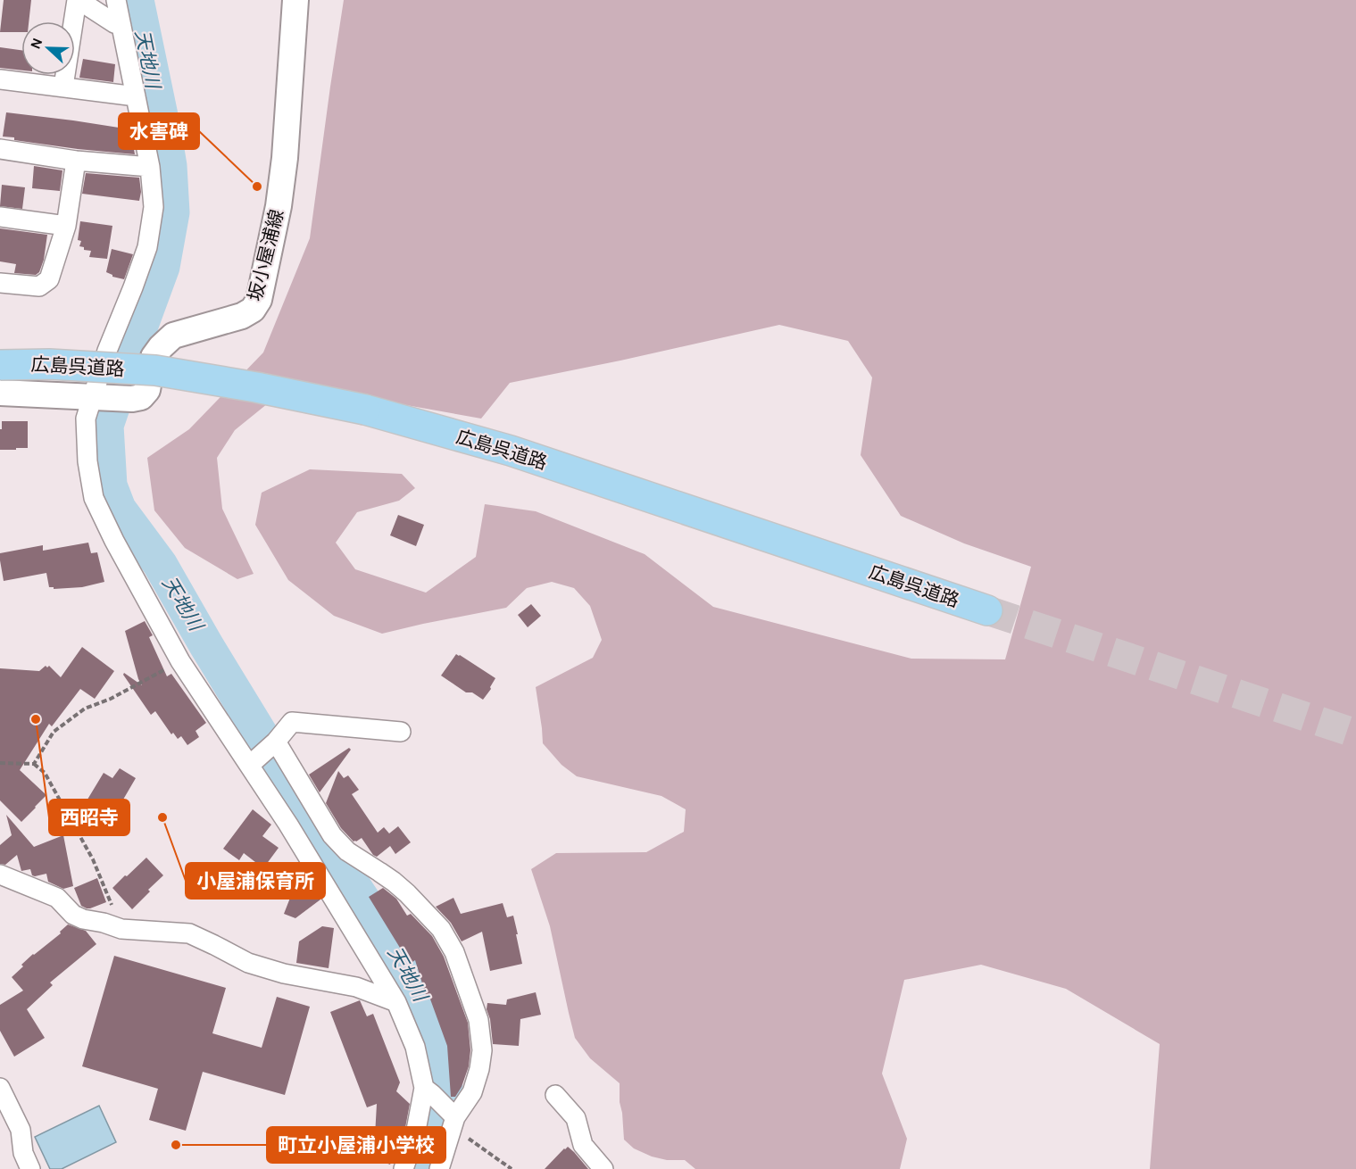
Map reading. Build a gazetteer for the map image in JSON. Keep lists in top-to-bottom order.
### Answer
{
  "streets": {
    "highway": ["広島呉道路"],
    "main road": ["坂小屋浦線"]
  },
  "water": ["天地川"],
  "places": [
    "水害碑",
    "西昭寺",
    "小屋浦保育所",
    "町立小屋浦小学校"
  ],
  "north": "left"
}
